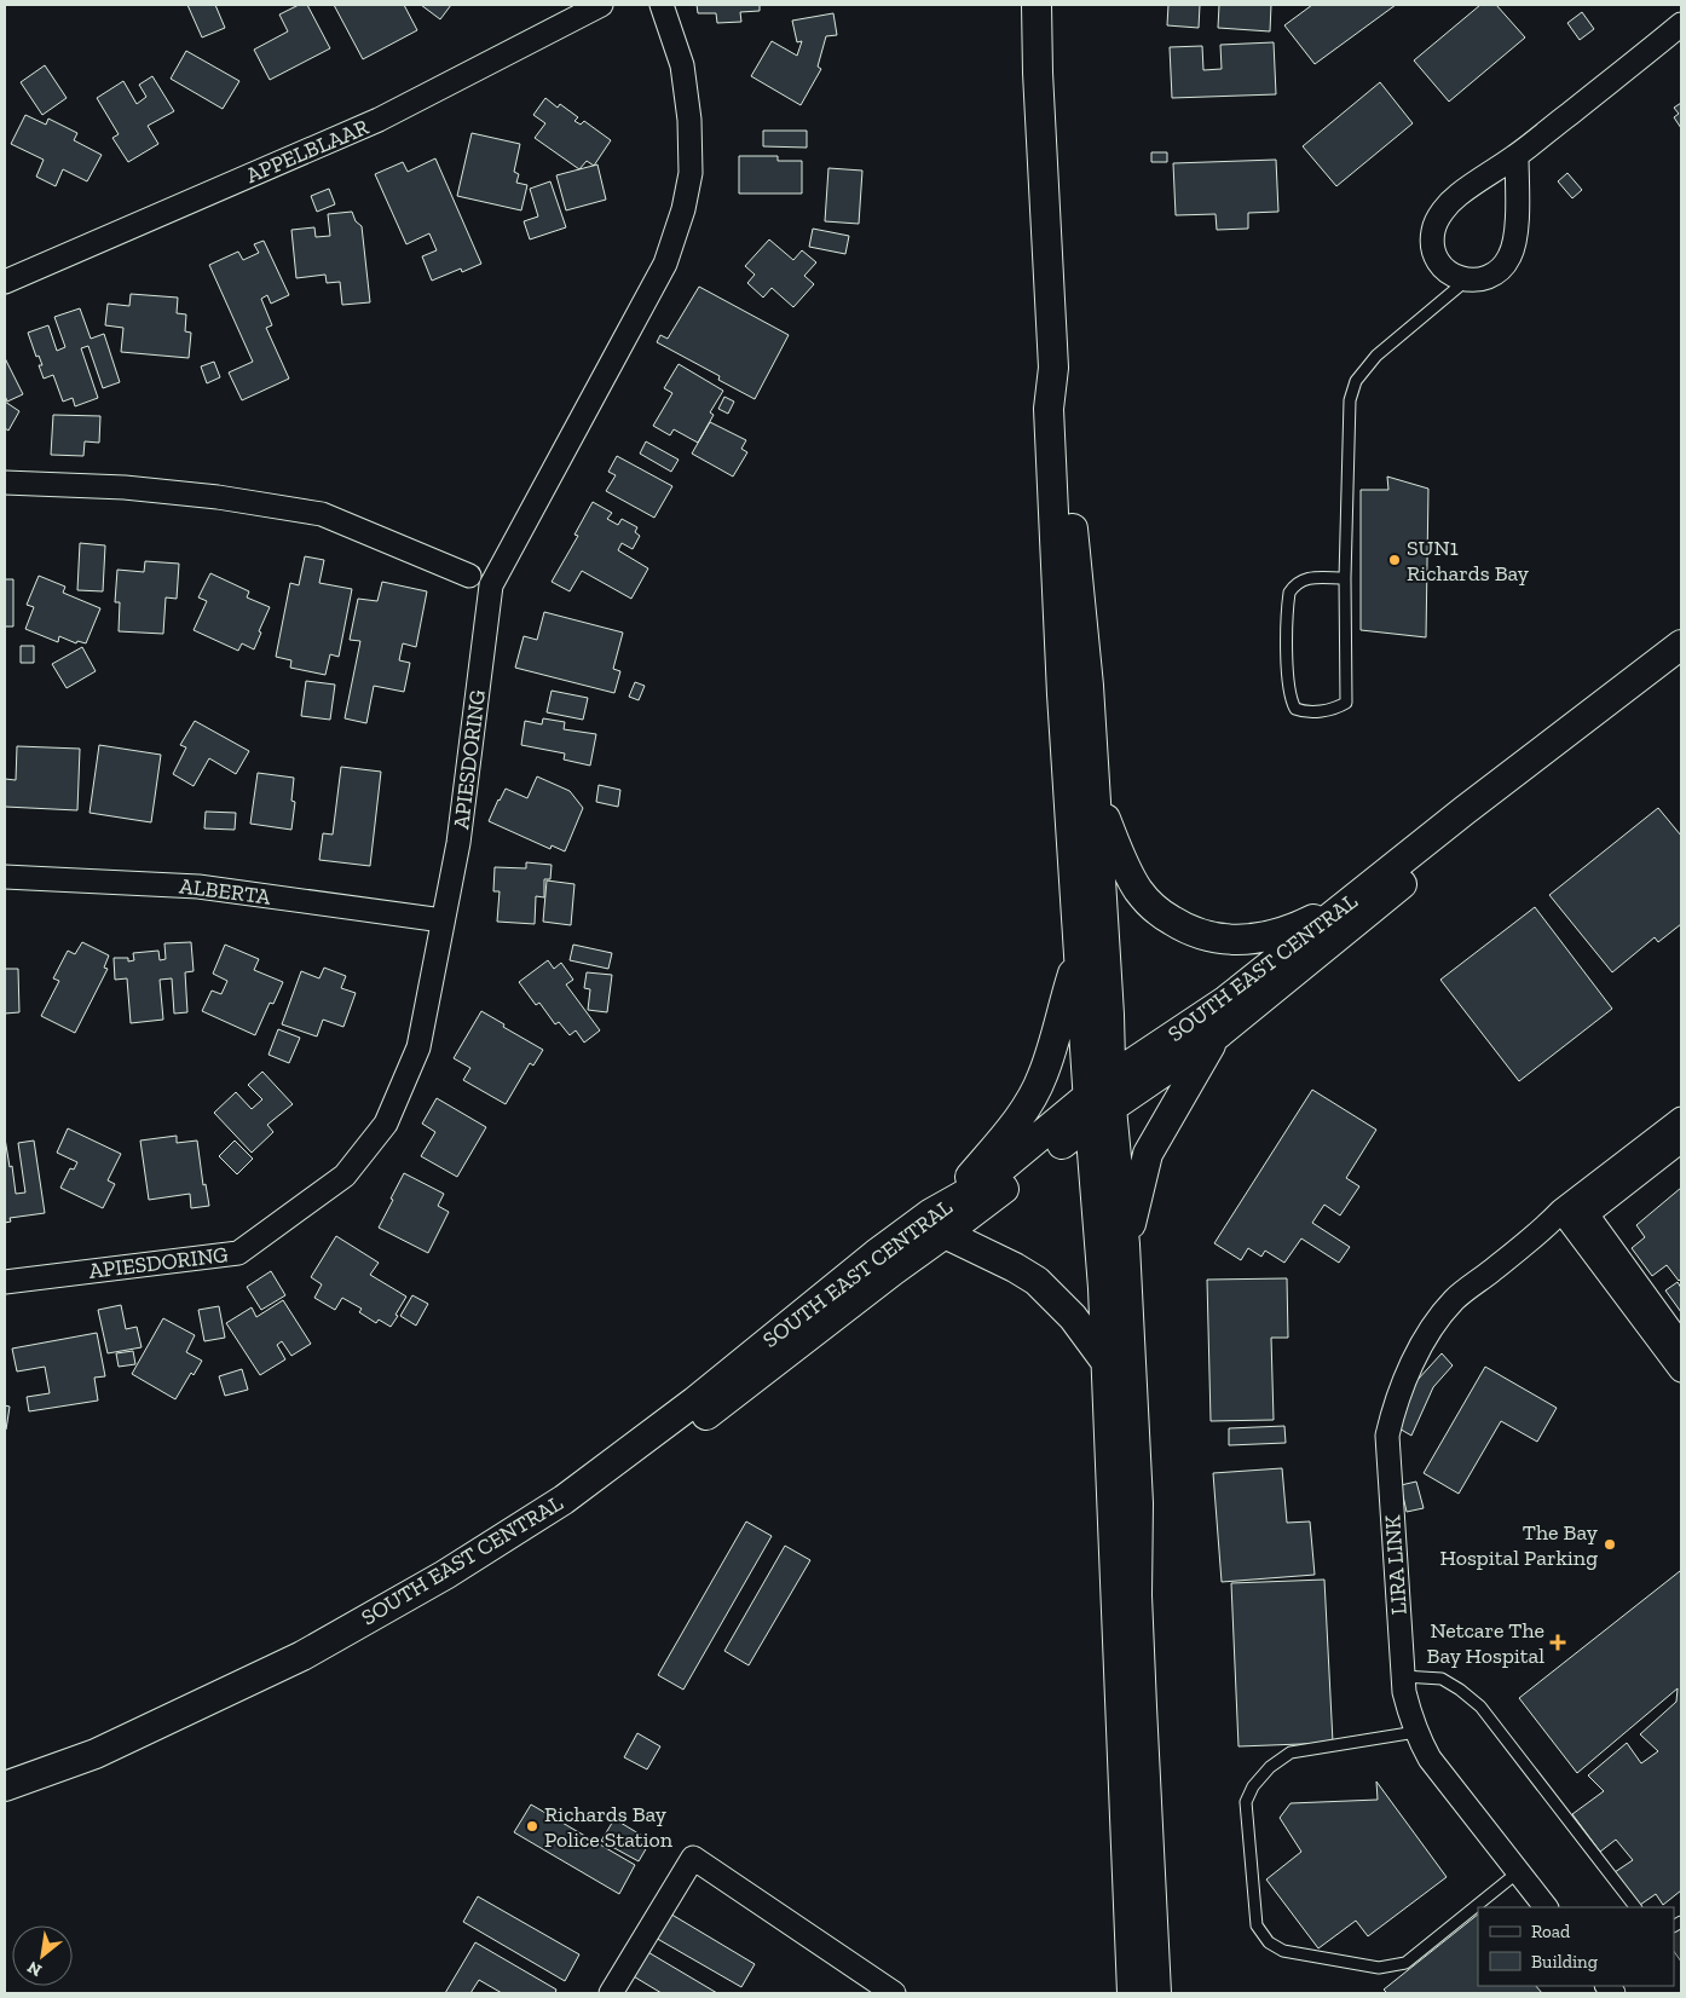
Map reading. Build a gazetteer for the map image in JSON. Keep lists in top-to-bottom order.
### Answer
{
  "streets": {
    "street": [
      "APPELBLAAR",
      "APIESDORING",
      "ALBERTA",
      "SOUTH EAST CENTRAL",
      "LIRA LINK"
    ]
  },
  "crossings": [
    ["APIESDORING", "ALBERTA"]
  ],
  "places": {
    "other": ["SUN1 Richards Bay", "The Bay Hospital Parking", "Richards Bay Police Station"],
    "health": ["Netcare The Bay Hospital"]
  },
  "legend": ["Road", "Building"],
  "north": "bottom left"
}
